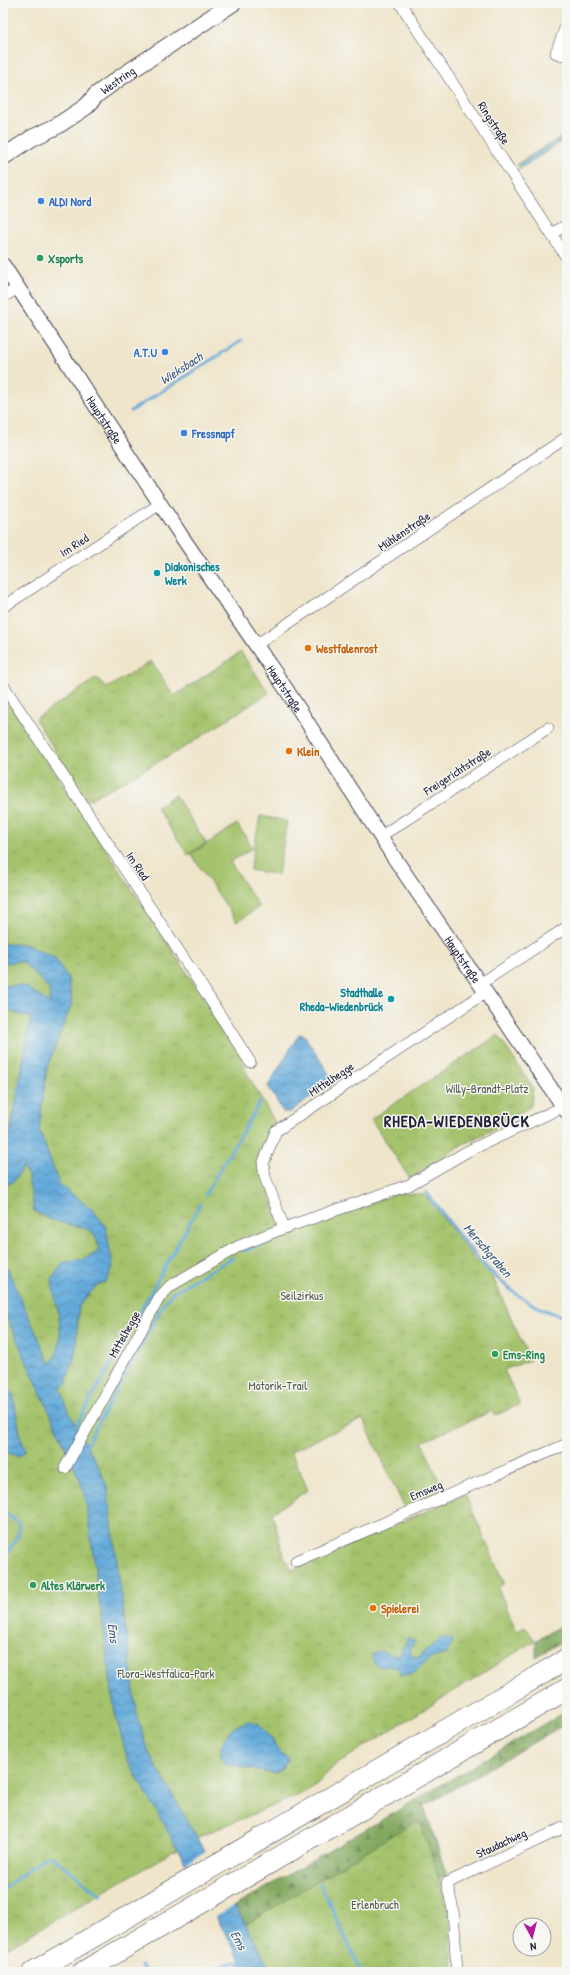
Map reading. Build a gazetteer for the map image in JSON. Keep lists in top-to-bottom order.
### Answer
{
  "streets": {
    "main road": ["Westring"],
    "street": [
      "Ringstraße",
      "Hauptstraße",
      "Mühlenstraße",
      "Im Ried",
      "Freigerichtstraße",
      "Mittelhegge",
      "Emsweg",
      "Staudachweg"
    ]
  },
  "crossings": [
    ["Hauptstraße", "Mühlenstraße"],
    ["Hauptstraße", "Im Ried"],
    ["Hauptstraße", "Freigerichtstraße"],
    ["Hauptstraße", "Mittelhegge"]
  ],
  "districts": ["RHEDA-WIEDENBRÜCK"],
  "water": ["Wieksbach", "Merschgraben", "Ems"],
  "parks": [
    "Willy-Brandt-Platz",
    "Seilzirkus",
    "Motorik-Trail",
    "Flora-Westfalica-Park",
    "Erlenbruch"
  ],
  "places": [
    "ALDI Nord",
    "Xsports",
    "A.T.U",
    "Fressnapf",
    "Diakonisches Werk",
    "Westfalenrost",
    "Klein",
    "Stadthalle Rheda-Wiedenbrück",
    "Ems-Ring",
    "Altes Klärwerk",
    "Spielerei"
  ],
  "north": "bottom"
}
